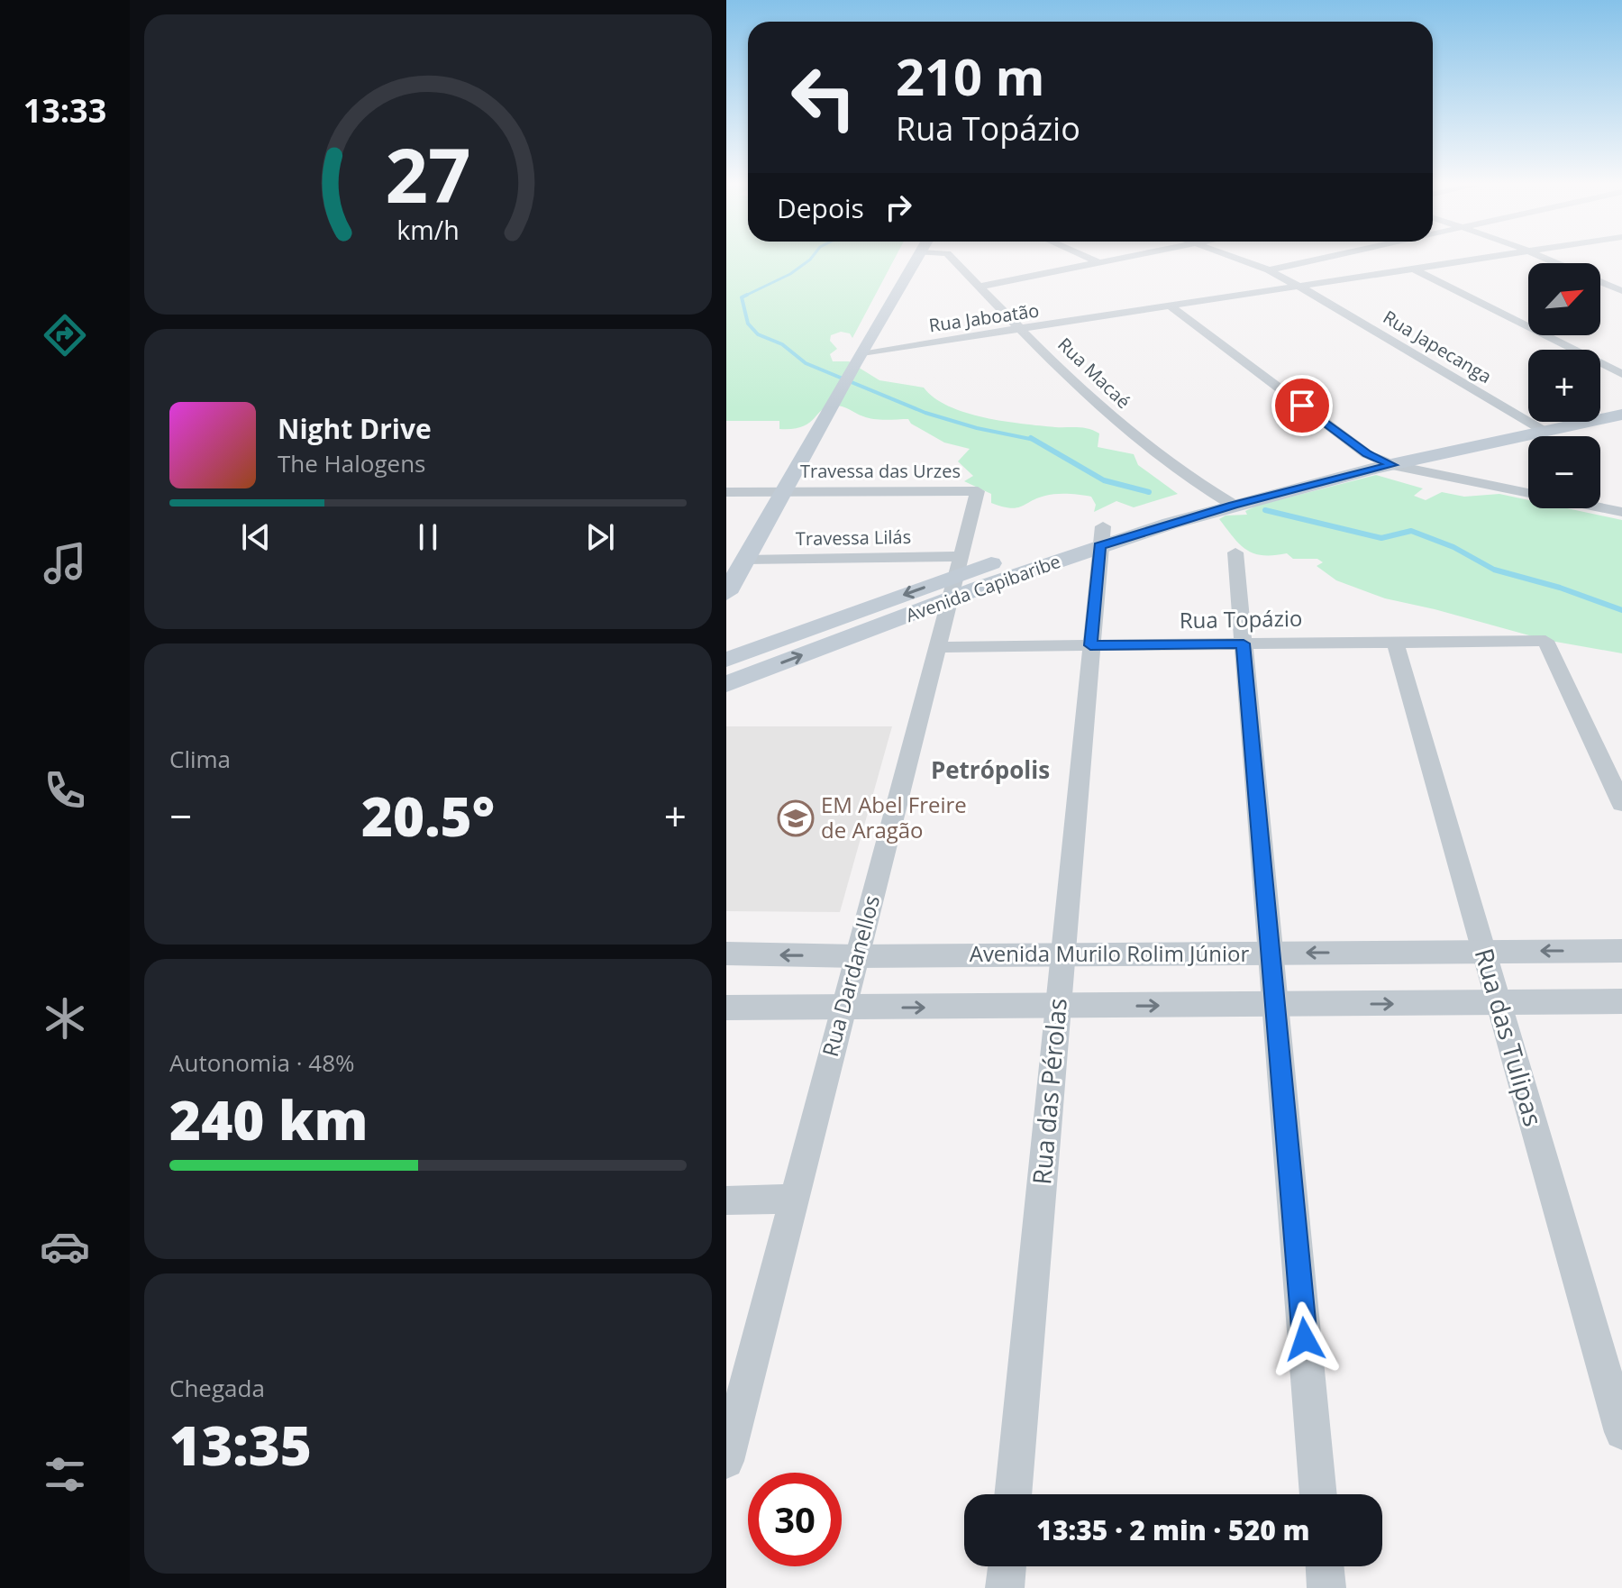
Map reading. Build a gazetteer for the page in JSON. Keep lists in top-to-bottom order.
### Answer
{
  "streets": {
    "main road": ["Avenida Capibaribe"],
    "street": [
      "Rua Jaboatão",
      "Rua Japecanga",
      "Rua Macaé",
      "Travessa das Urzes",
      "Travessa Lilás",
      "Rua Topázio",
      "Avenida Murilo Rolim Júnior",
      "Rua Dardanellos",
      "Rua das Tulipas",
      "Rua das Pérolas"
    ]
  },
  "crossings": [
    ["Rua Jaboatão", "Rua Japecanga"],
    ["Rua Jaboatão", "Rua Macaé"],
    ["Rua Japecanga", "Avenida Capibaribe"],
    ["Rua Macaé", "Avenida Capibaribe"],
    ["Travessa das Urzes", "Rua Dardanellos"],
    ["Travessa Lilás", "Avenida Capibaribe"],
    ["Travessa Lilás", "Rua Dardanellos"],
    ["Avenida Capibaribe", "Rua Dardanellos"],
    ["Avenida Capibaribe", "Rua das Pérolas"],
    ["Rua Topázio", "Rua Dardanellos"],
    ["Rua Topázio", "Rua das Tulipas"],
    ["Rua Topázio", "Rua das Pérolas"],
    ["Avenida Murilo Rolim Júnior", "Rua Dardanellos"],
    ["Avenida Murilo Rolim Júnior", "Rua das Tulipas"],
    ["Avenida Murilo Rolim Júnior", "Rua das Pérolas"]
  ],
  "districts": ["Petrópolis"],
  "places": {
    "school or university": ["EM Abel Freire de Aragão"]
  },
  "north": "top right",
  "page": {
    "tabs": "13:33",
    "turn": ["210 m", "Rua Topázio"],
    "then": "Depois",
    "map_buttons": ["+", "−"],
    "song": ["Night Drive", "The Halogens"],
    "tile": [
      "Clima",
      ["Autonomia · 48%", "240 km"],
      ["Chegada", "13:35"]
    ],
    "heat": ["−", "20.5°", "+"],
    "limit": "30",
    "trip": "13:35 · 2 min · 520 m",
    "gauge": ["27", "km/h"]
  }
}
